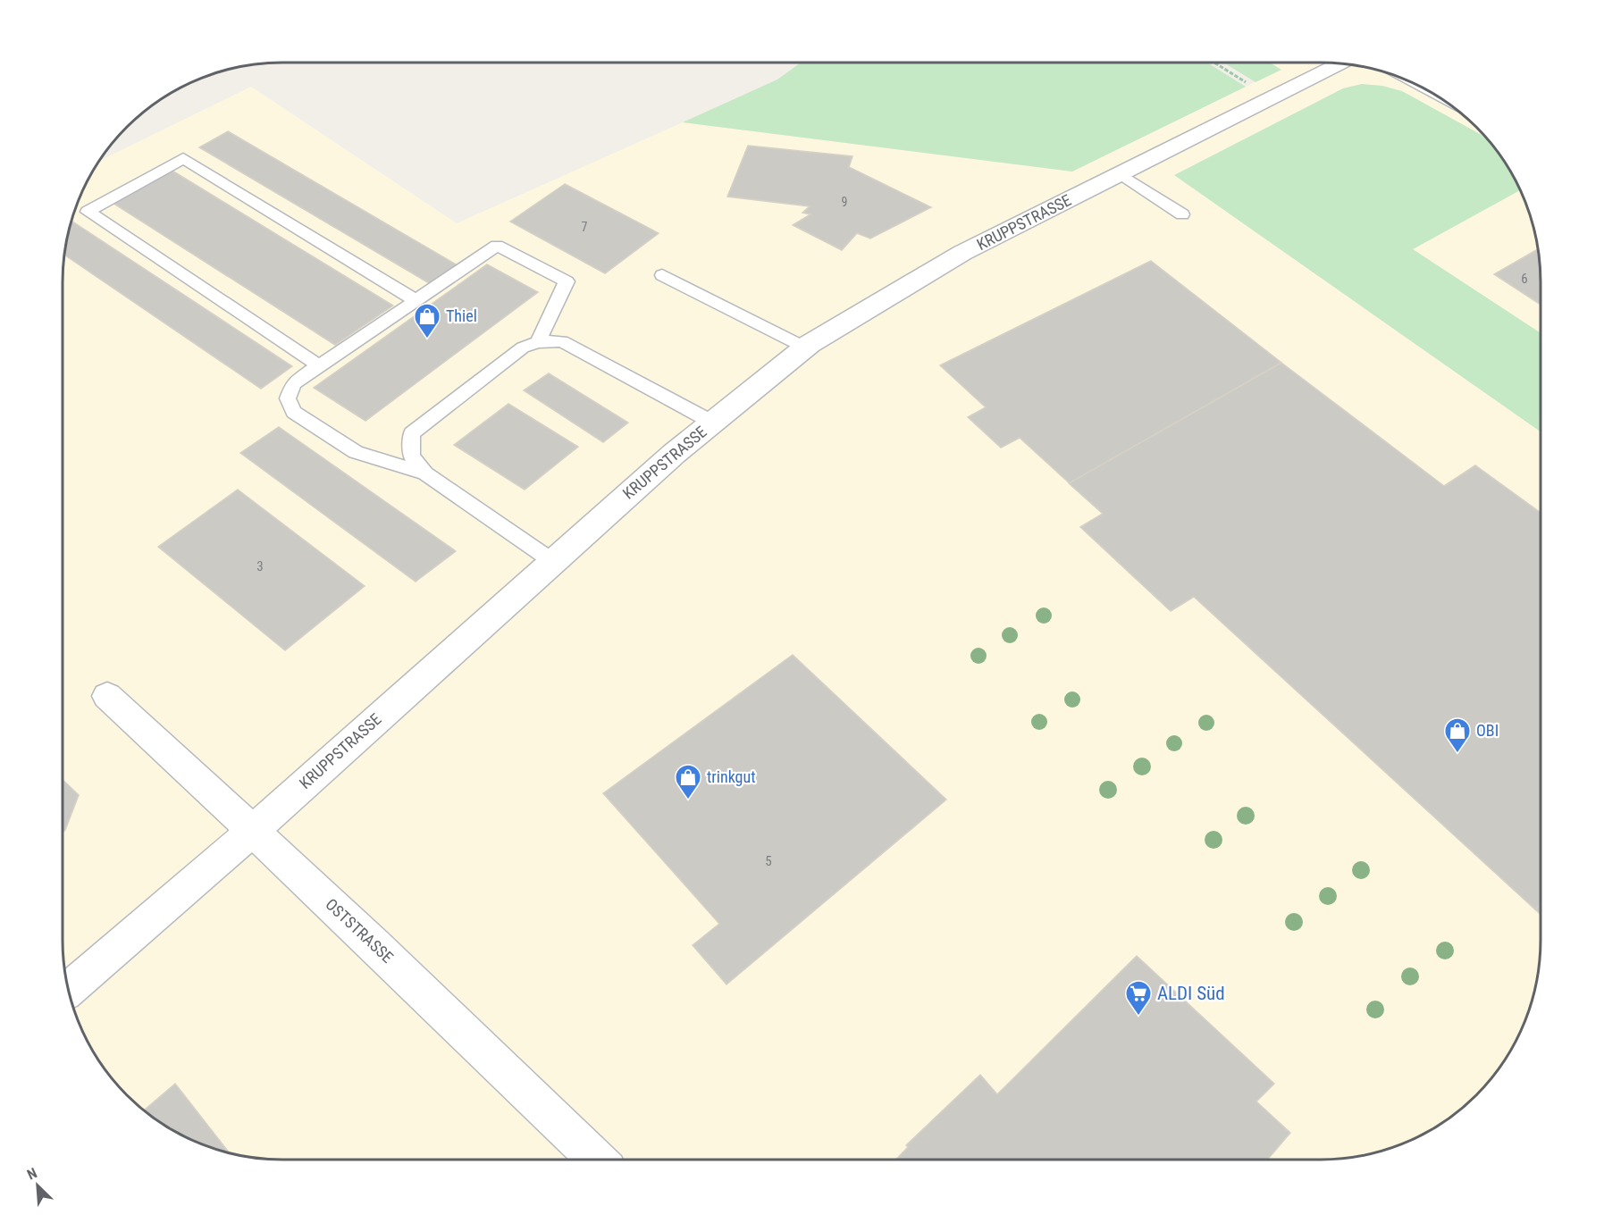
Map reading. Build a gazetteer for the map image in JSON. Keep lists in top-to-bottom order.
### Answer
{
  "streets": {
    "street": ["KRUPPSTRASSE", "OSTSTRASSE"]
  },
  "crossings": [
    ["KRUPPSTRASSE", "OSTSTRASSE"]
  ],
  "places": {
    "shop": ["Thiel", "OBI", "trinkgut"],
    "supermarket": ["ALDI Süd"]
  },
  "house_numbers": [
    "9",
    "7",
    "6",
    "3",
    "5"
  ],
  "north": "top left"
}
